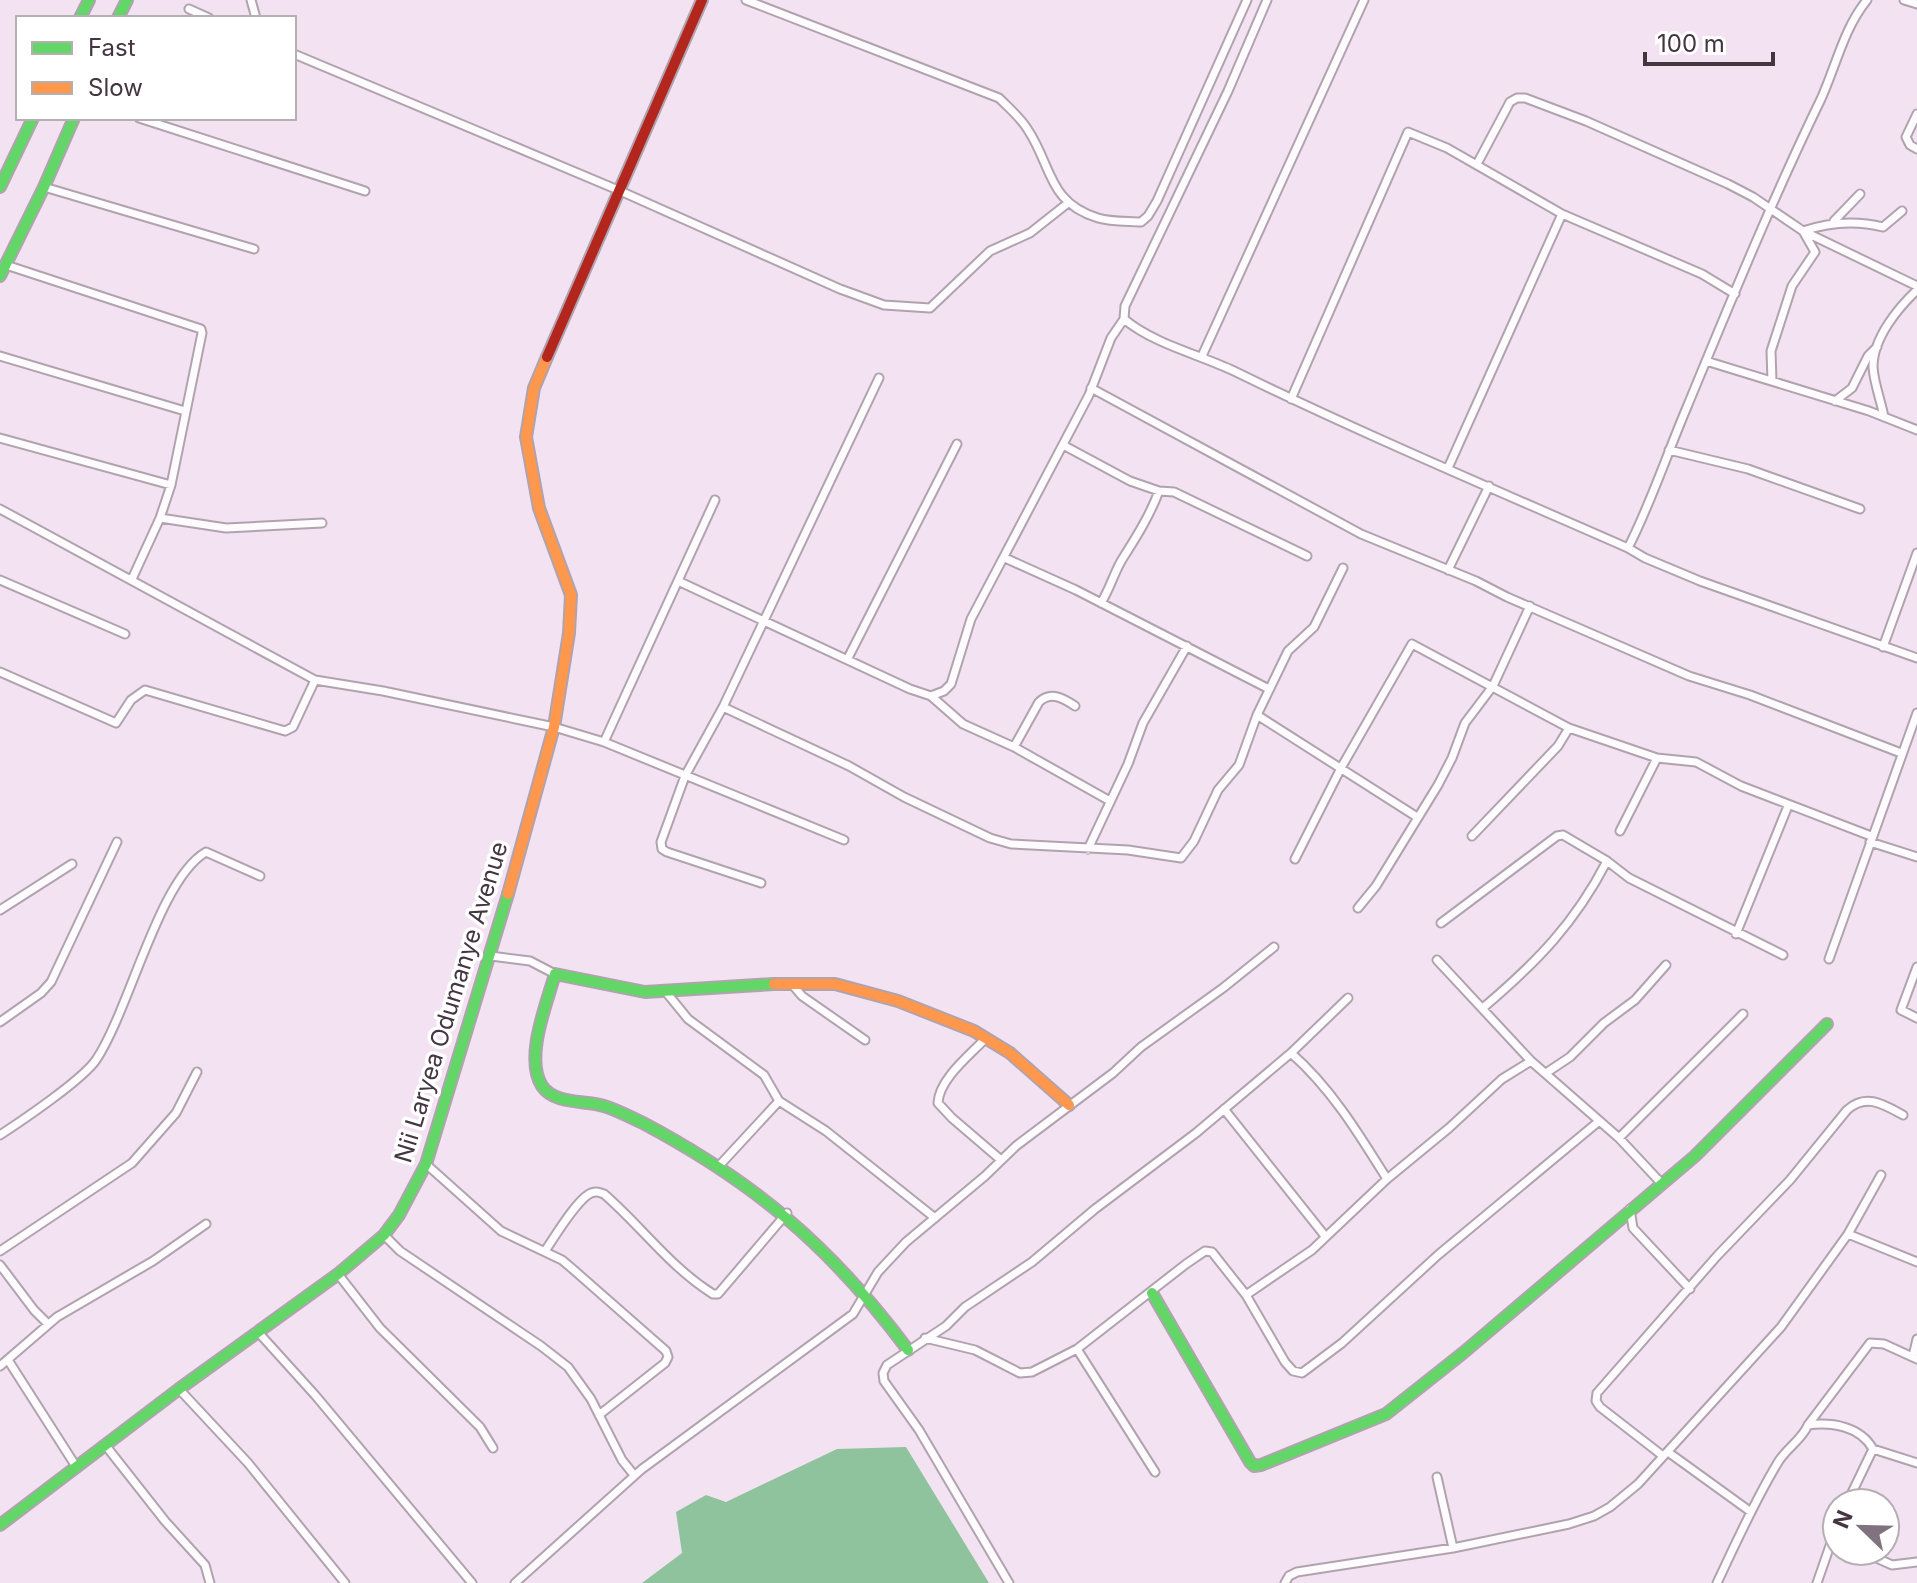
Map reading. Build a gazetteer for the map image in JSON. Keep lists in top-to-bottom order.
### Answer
{
  "streets": {
    "street": ["Nii Laryea Odumanye Avenue"]
  },
  "legend": ["Fast", "Slow"],
  "scale_bar": "100 m",
  "north": "top left"
}
